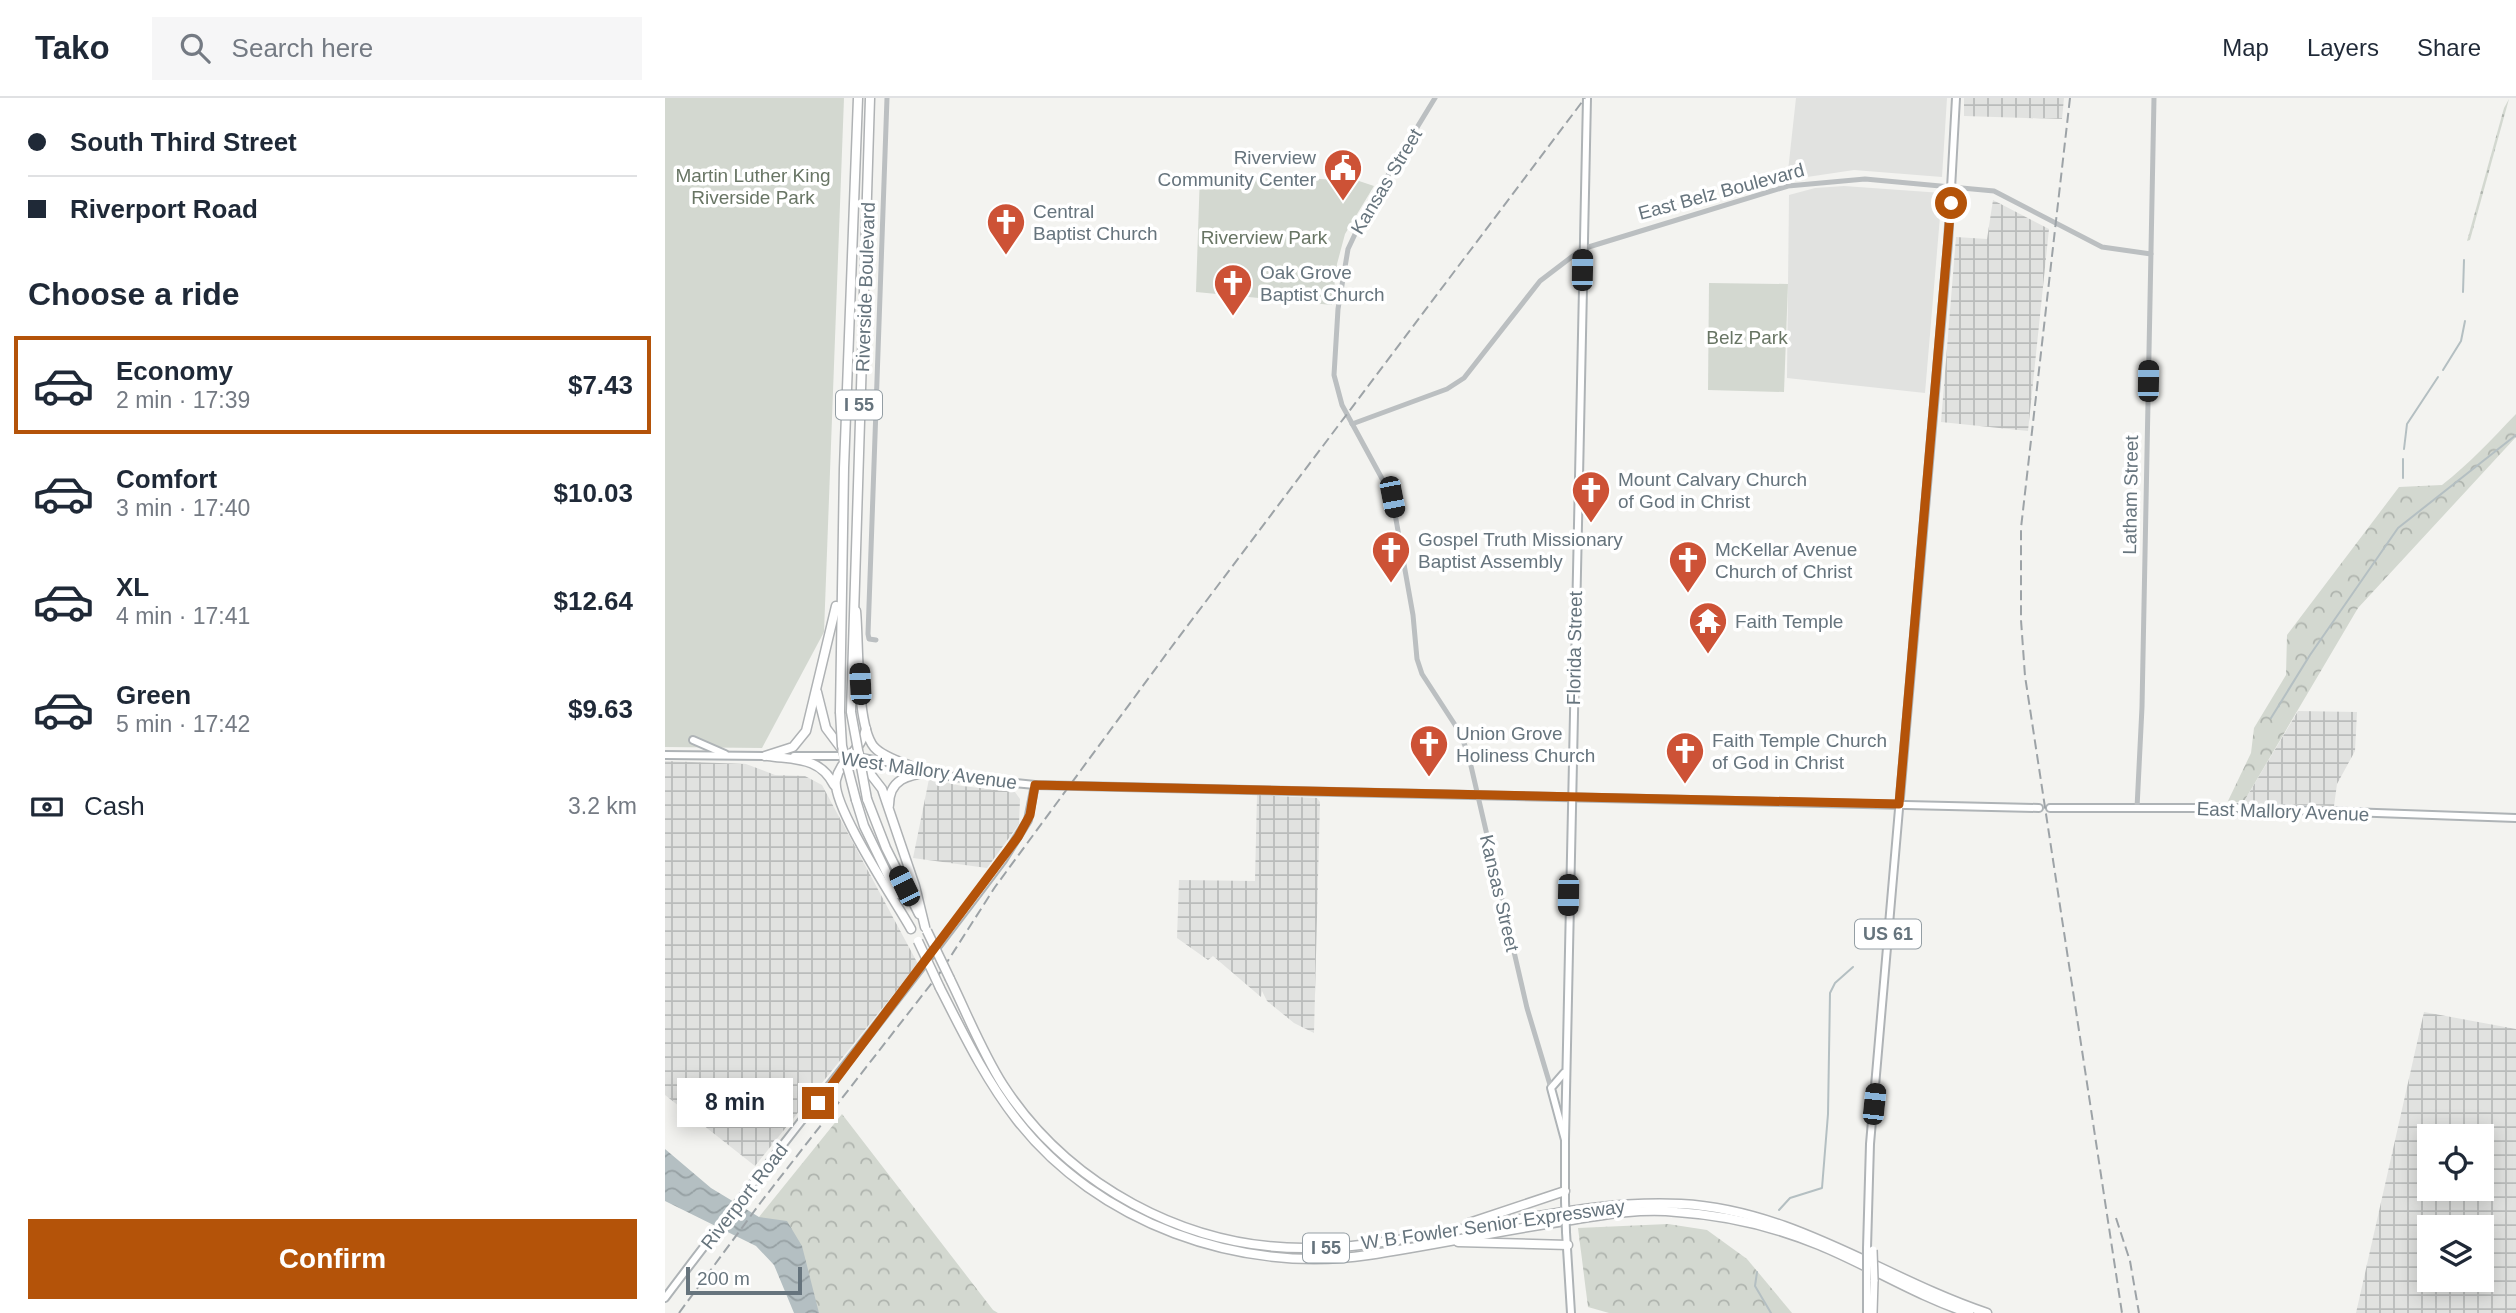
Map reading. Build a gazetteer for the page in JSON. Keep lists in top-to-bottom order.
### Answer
{
  "streets": {
    "highway": ["I 55", "US 61", "W B Fowler Senior Expressway"],
    "main road": [
      "Kansas Street",
      "Florida Street",
      "West Mallory Avenue",
      "East Mallory Avenue",
      "Riverport Road"
    ],
    "street": ["East Belz Boulevard", "Riverside Boulevard", "Latham Street"]
  },
  "crossings": [
    ["Kansas Street", "Florida Street"],
    ["Kansas Street", "West Mallory Avenue"],
    ["East Belz Boulevard", "Latham Street"],
    ["East Belz Boulevard", "Florida Street"],
    ["East Belz Boulevard", "US 61"],
    ["Latham Street", "East Mallory Avenue"],
    ["Florida Street", "West Mallory Avenue"],
    ["West Mallory Avenue", "Riverport Road"]
  ],
  "parks": ["Martin Luther King Riverside Park", "Riverview Park", "Belz Park"],
  "places": {
    "public building": ["Riverview Community Center"],
    "church": [
      "Central Baptist Church",
      "Oak Grove Baptist Church",
      "Mount Calvary Church of God in Christ",
      "Gospel Truth Missionary Baptist Assembly",
      "McKellar Avenue Church of Christ",
      "Union Grove Holiness Church",
      "Faith Temple Church of God in Christ"
    ],
    "temple": ["Faith Temple"]
  },
  "scale_bar": "200 m",
  "page": {
    "header": "Tako",
    "search": "Search here",
    "nav": ["Map", "Layers", "Share"],
    "banner": ["South Third Street", "Riverport Road"],
    "heading": "Choose a ride",
    "list": [
      {
        "name": "Economy",
        "note": "2 min · 17:39",
        "value": "$7.43"
      },
      {
        "name": "Comfort",
        "note": "3 min · 17:40",
        "value": "$10.03"
      },
      {
        "name": "XL",
        "note": "4 min · 17:41",
        "value": "$12.64"
      },
      {
        "name": "Green",
        "note": "5 min · 17:42",
        "value": "$9.63"
      }
    ],
    "pay": ["Cash", "3.2 km"],
    "bubble": "8 min",
    "buttons": "Confirm",
    "scale": "200 m"
  }
}
